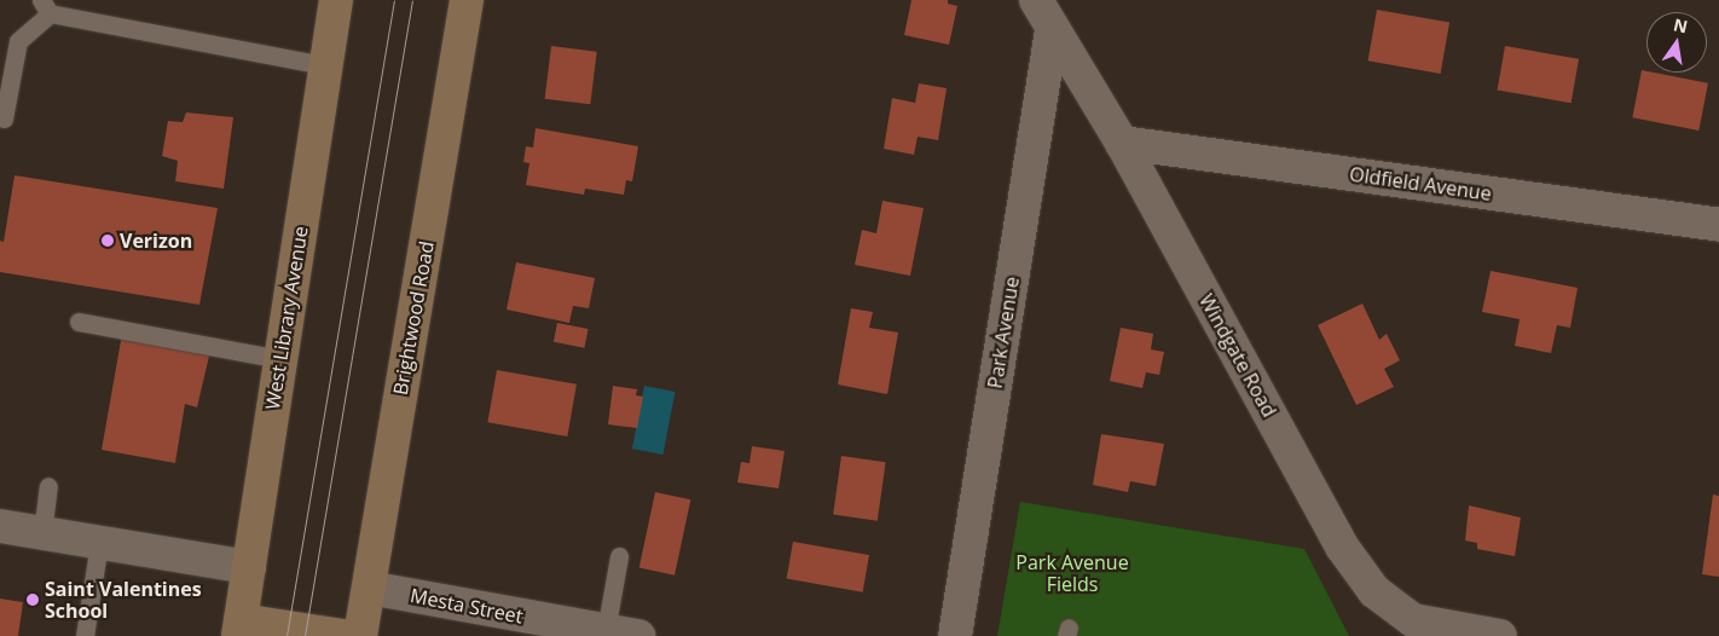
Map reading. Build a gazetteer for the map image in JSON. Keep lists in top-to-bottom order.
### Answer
{
  "streets": {
    "street": [
      "Oldfield Avenue",
      "West Library Avenue",
      "Brightwood Road",
      "Park Avenue",
      "Windgate Road",
      "Mesta Street"
    ]
  },
  "crossings": [
    ["Oldfield Avenue", "Windgate Road"],
    ["Brightwood Road", "Mesta Street"],
    ["Park Avenue", "Windgate Road"]
  ],
  "parks": ["Park Avenue Fields"],
  "places": ["Verizon", "Saint Valentines School"],
  "north": "top"
}
